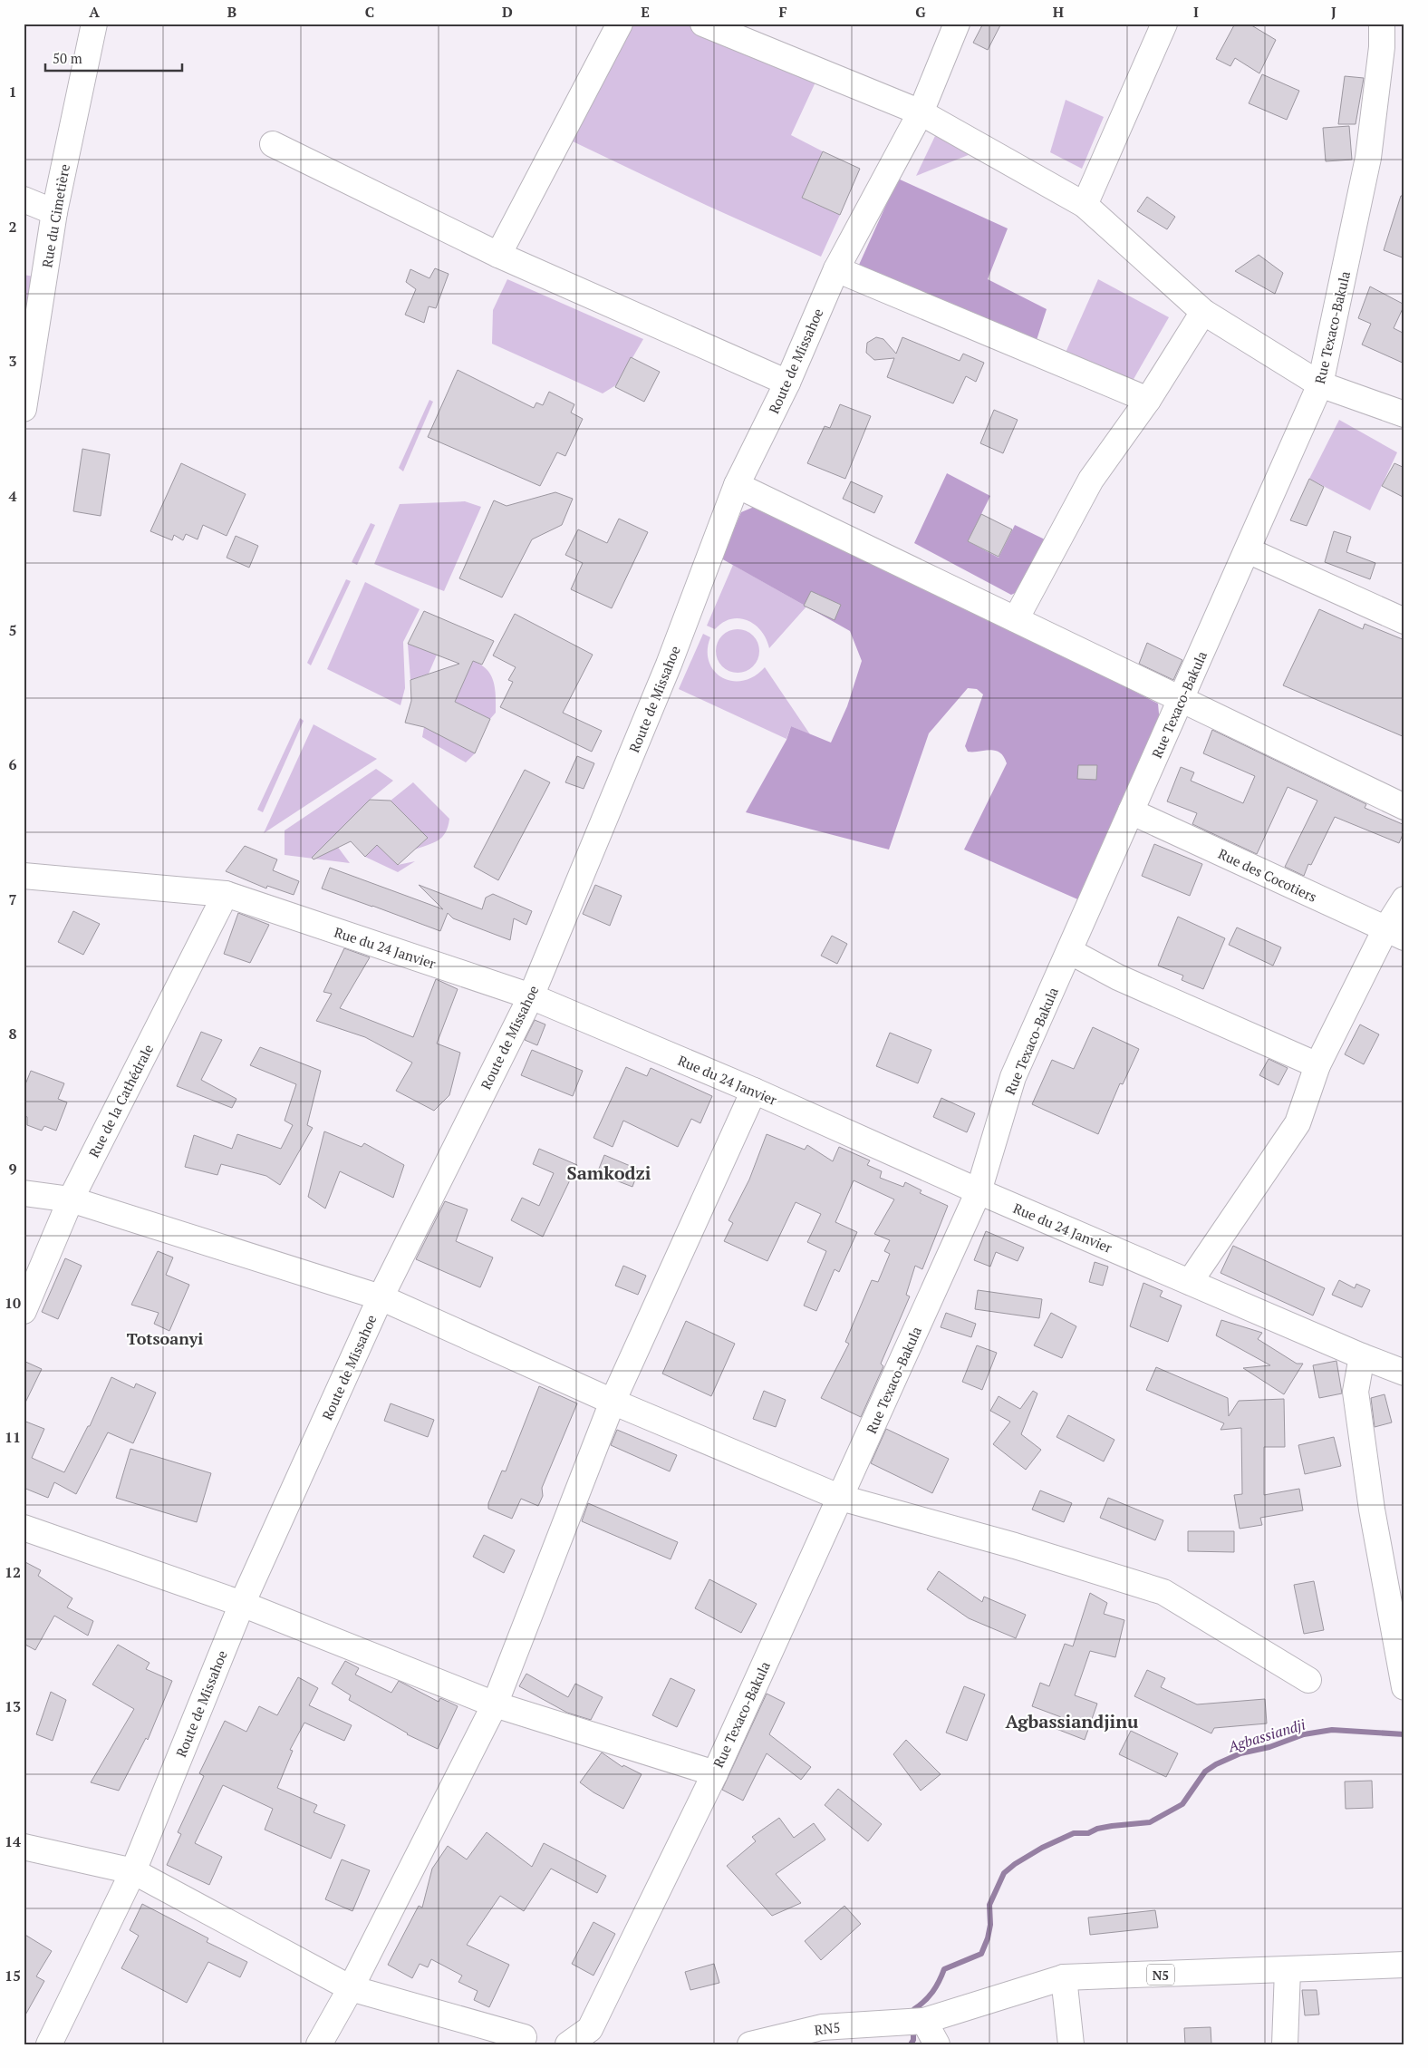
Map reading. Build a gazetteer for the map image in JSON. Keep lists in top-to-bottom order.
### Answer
{
  "streets": {
    "street": [
      "Rue du Cimetière",
      "Rue Texaco-Bakula",
      "Route de Missahoe",
      "Rue des Cocotiers",
      "Rue du 24 Janvier",
      "Rue de la Cathédrale",
      "N5",
      "RN5"
    ]
  },
  "crossings": [
    ["Rue Texaco-Bakula", "Rue des Cocotiers"],
    ["Rue Texaco-Bakula", "Rue du 24 Janvier"],
    ["Route de Missahoe", "Rue du 24 Janvier"],
    ["Rue du 24 Janvier", "Rue de la Cathédrale"],
    ["N5", "RN5"]
  ],
  "districts": ["Samkodzi", "Totsoanyi", "Agbassiandjinu"],
  "water": ["Agbassiandji"],
  "scale_bar": "50 m",
  "grid": {
    "columns": [
      "A",
      "B",
      "C",
      "D",
      "E",
      "F",
      "G",
      "H",
      "I",
      "J"
    ],
    "rows": [
      "1",
      "2",
      "3",
      "4",
      "5",
      "6",
      "7",
      "8",
      "9",
      "10",
      "11",
      "12",
      "13",
      "14",
      "15"
    ]
  }
}
